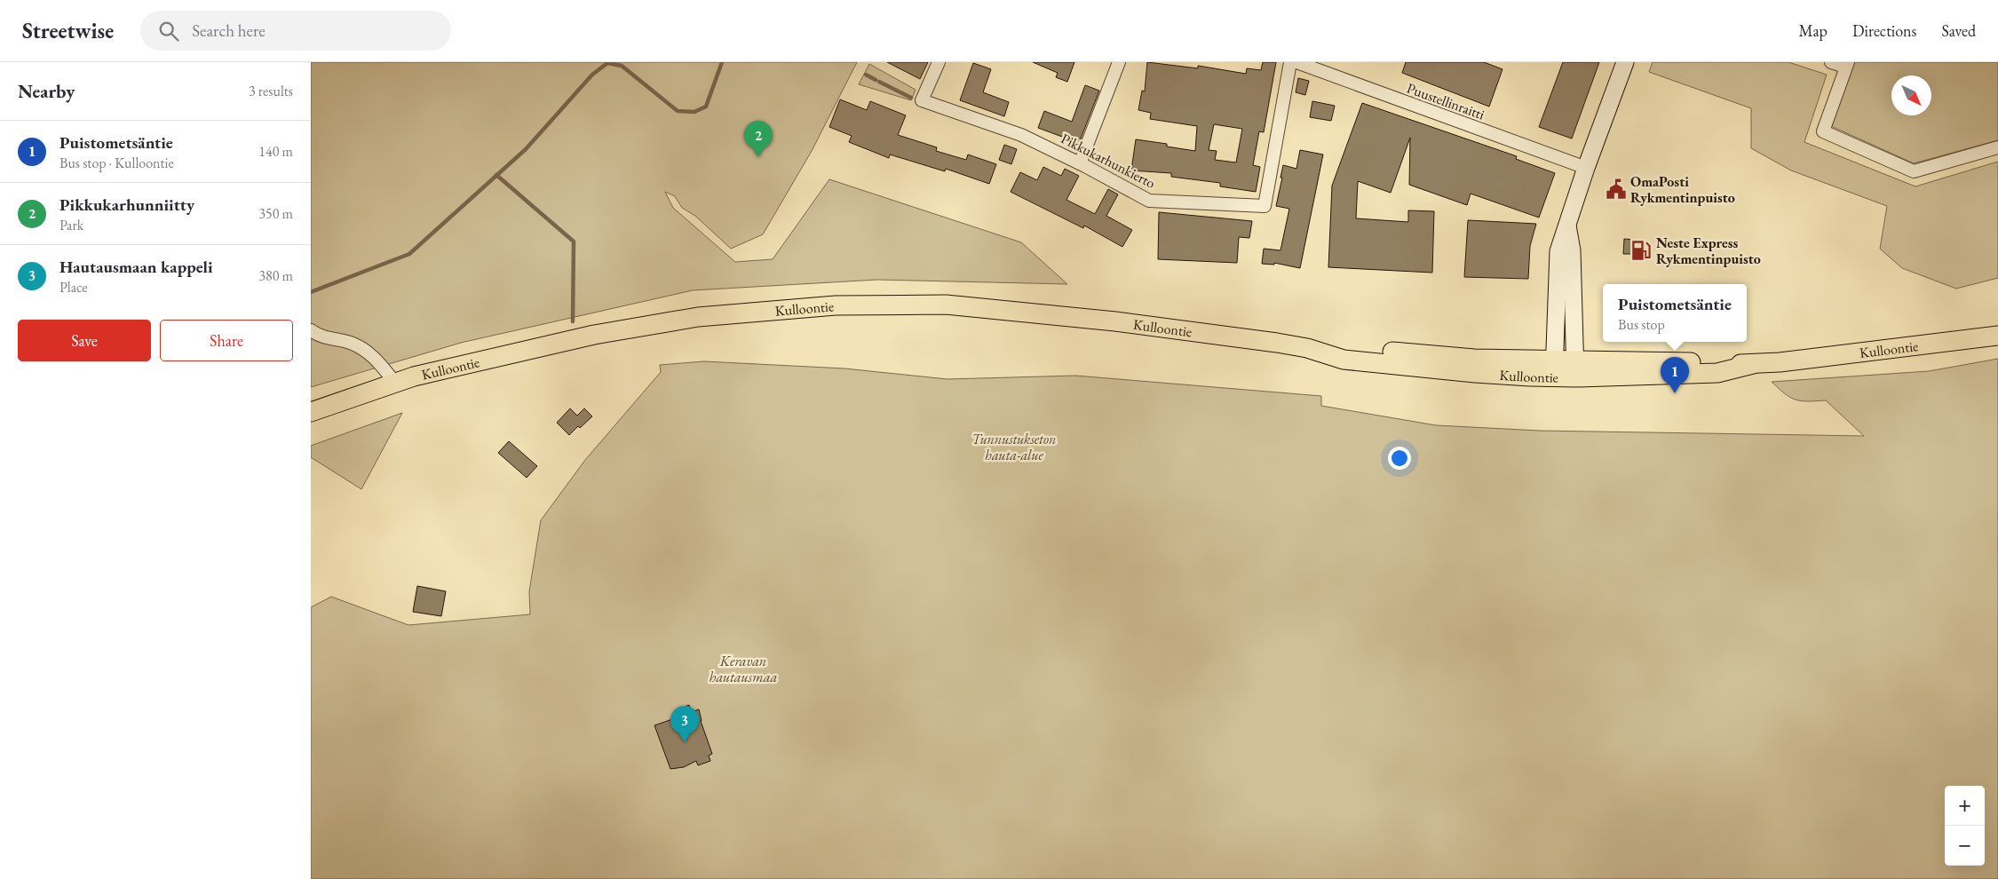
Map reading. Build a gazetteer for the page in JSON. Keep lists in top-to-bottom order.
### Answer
{
  "streets": {
    "main road": ["Kulloontie"],
    "street": ["Puustellinraitti", "Pikkukarhunkierto"]
  },
  "parks": ["Tunnustukseton hauta-alue", "Keravan hautausmaa"],
  "places": {
    "public building": ["OmaPosti Rykmentinpuisto"],
    "fuel station": ["Neste Express Rykmentinpuisto"]
  },
  "north": "bottom right",
  "page": {
    "header": "Streetwise",
    "search": "Search here",
    "nav": ["Map", "Directions", "Saved"],
    "heading": ["Nearby", "3 results"],
    "list": [
      {
        "mark": "1",
        "name": "Puistometsäntie",
        "note": "Bus stop · Kulloontie",
        "value": "140 m"
      },
      {
        "mark": "2",
        "name": "Pikkukarhunniitty",
        "note": "Park",
        "value": "350 m"
      },
      {
        "mark": "3",
        "name": "Hautausmaan kappeli",
        "note": "Place",
        "value": "380 m"
      }
    ],
    "pins": ["2", "1", "3"],
    "popup": ["Puistometsäntie", "Bus stop"],
    "buttons": ["Save", "Share"],
    "map_buttons": ["+", "−"]
  }
}
